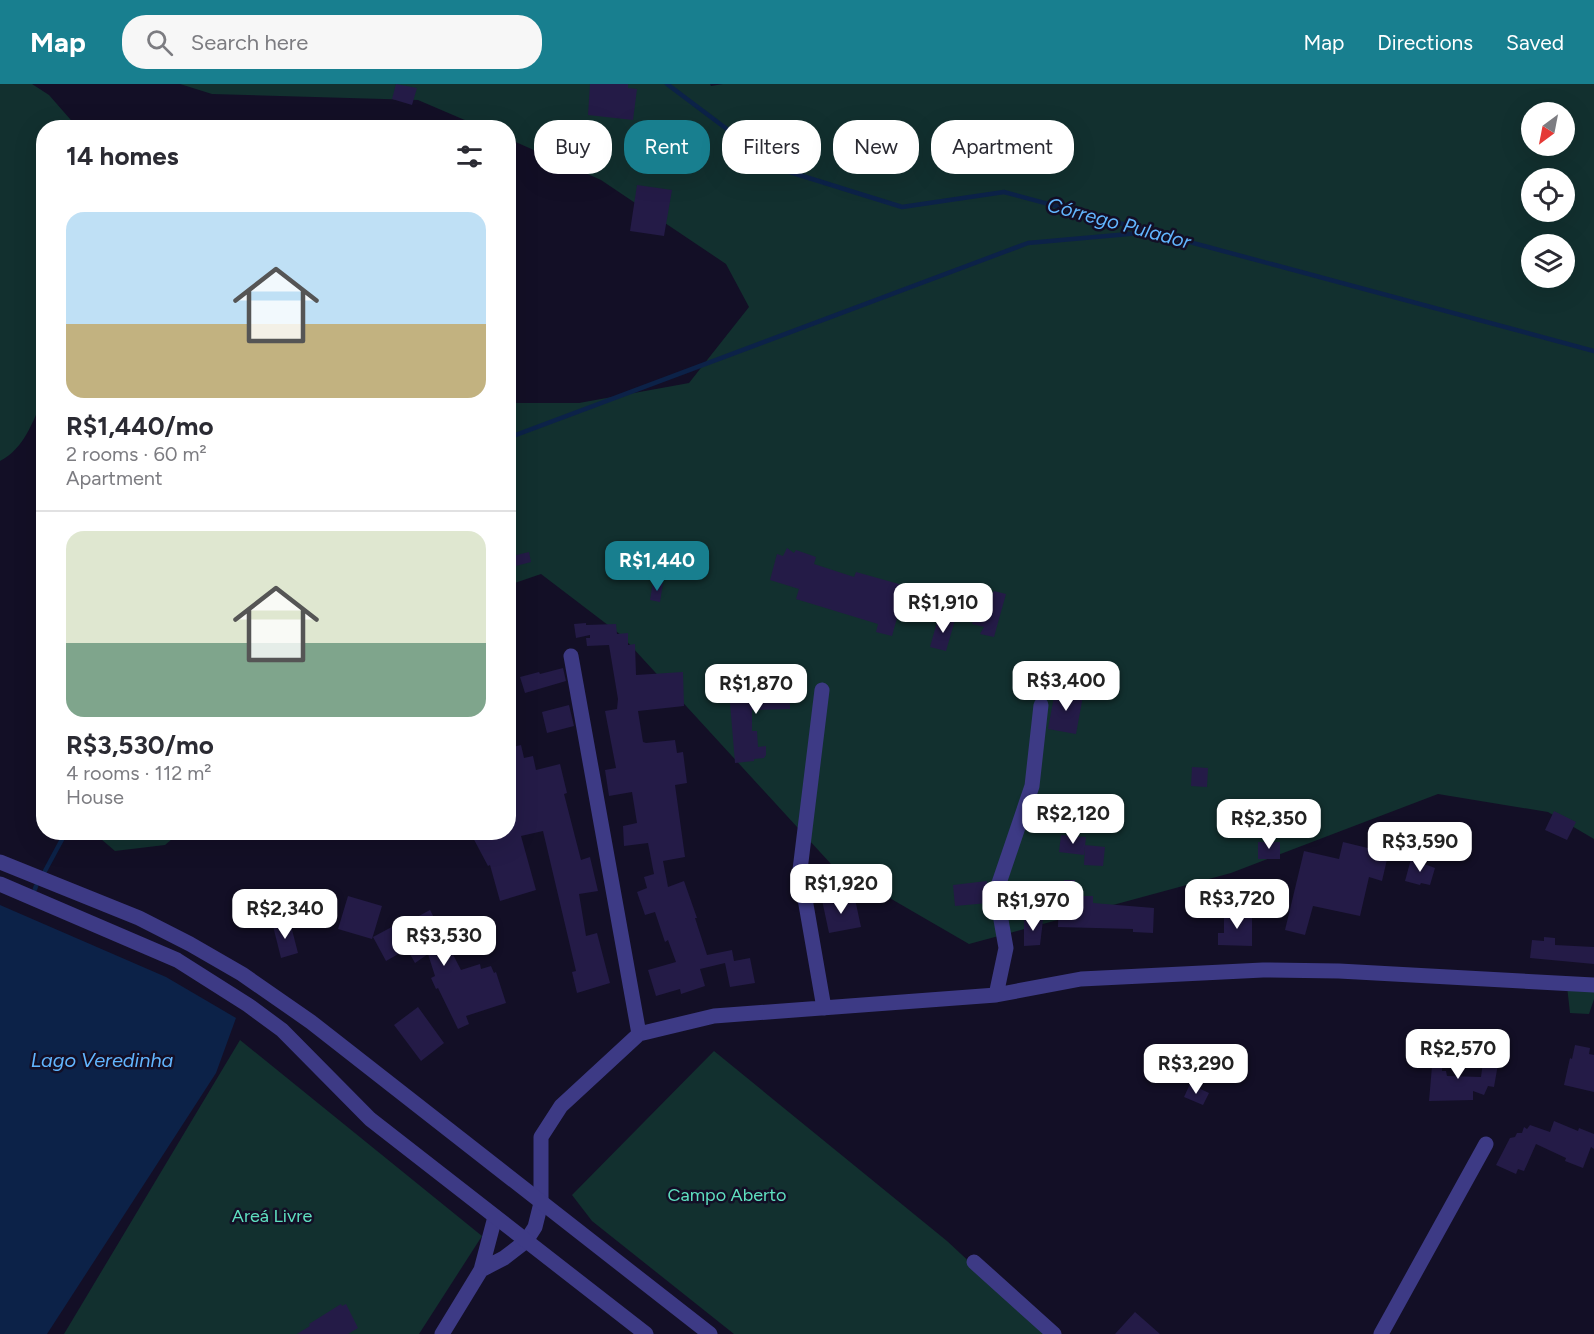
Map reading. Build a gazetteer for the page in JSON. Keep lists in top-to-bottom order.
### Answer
{
  "water": ["Córrego Pulador", "Lago Veredinha"],
  "parks": ["Campo Aberto", "Areá Livre"],
  "north": "bottom left",
  "page": {
    "header": "Map",
    "search": "Search here",
    "nav": ["Map", "Directions", "Saved"],
    "chip": [
      "Buy",
      "Rent",
      "Filters",
      "New",
      "Apartment"
    ],
    "heading": "14 homes",
    "list": [
      {
        "name": "R$1,440/mo",
        "note": "2 rooms · 60 m² · Apartment"
      },
      {
        "name": "R$3,530/mo",
        "note": "4 rooms · 112 m² · House"
      }
    ],
    "price": [
      "R$1,440",
      "R$1,910",
      "R$3,400",
      "R$1,870",
      "R$2,120",
      "R$2,350",
      "R$3,590",
      "R$1,920",
      "R$3,720",
      "R$1,970",
      "R$2,340",
      "R$3,530",
      "R$2,570",
      "R$3,290"
    ]
  }
}
